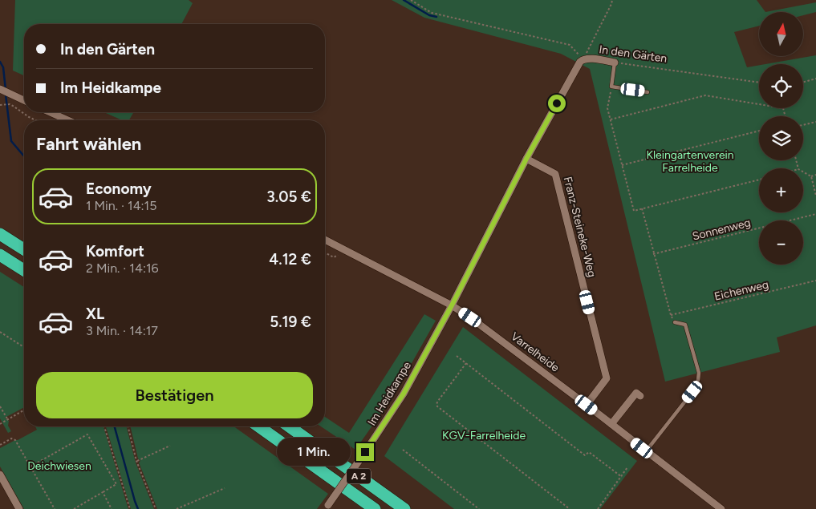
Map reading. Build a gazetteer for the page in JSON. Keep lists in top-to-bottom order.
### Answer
{
  "streets": {
    "highway": ["A 2"],
    "street": [
      "In den Gärten",
      "Franz-Steineke-Weg",
      "Varrelheide",
      "Im Heidkampe"
    ],
    "path": ["Sonnenweg", "Eichenweg"]
  },
  "crossings": [
    ["In den Gärten", "Franz-Steineke-Weg"],
    ["In den Gärten", "Varrelheide"],
    ["In den Gärten", "Im Heidkampe"],
    ["Franz-Steineke-Weg", "Varrelheide"],
    ["Sonnenweg", "Eichenweg"],
    ["Varrelheide", "Im Heidkampe"]
  ],
  "parks": ["Kleingartenverein Farrelheide", "KGV-Farrelheide", "Deichwiesen"],
  "north": "top",
  "page": {
    "map_buttons": ["+", "−"],
    "banner": ["In den Gärten", "Im Heidkampe"],
    "heading": "Fahrt wählen",
    "list": [
      {
        "name": "Economy",
        "note": "1 Min. · 14:15",
        "value": "3.05 €"
      },
      {
        "name": "Komfort",
        "note": "2 Min. · 14:16",
        "value": "4.12 €"
      },
      {
        "name": "XL",
        "note": "3 Min. · 14:17",
        "value": "5.19 €"
      }
    ],
    "buttons": "Bestätigen",
    "bubble": "1 Min."
  }
}
